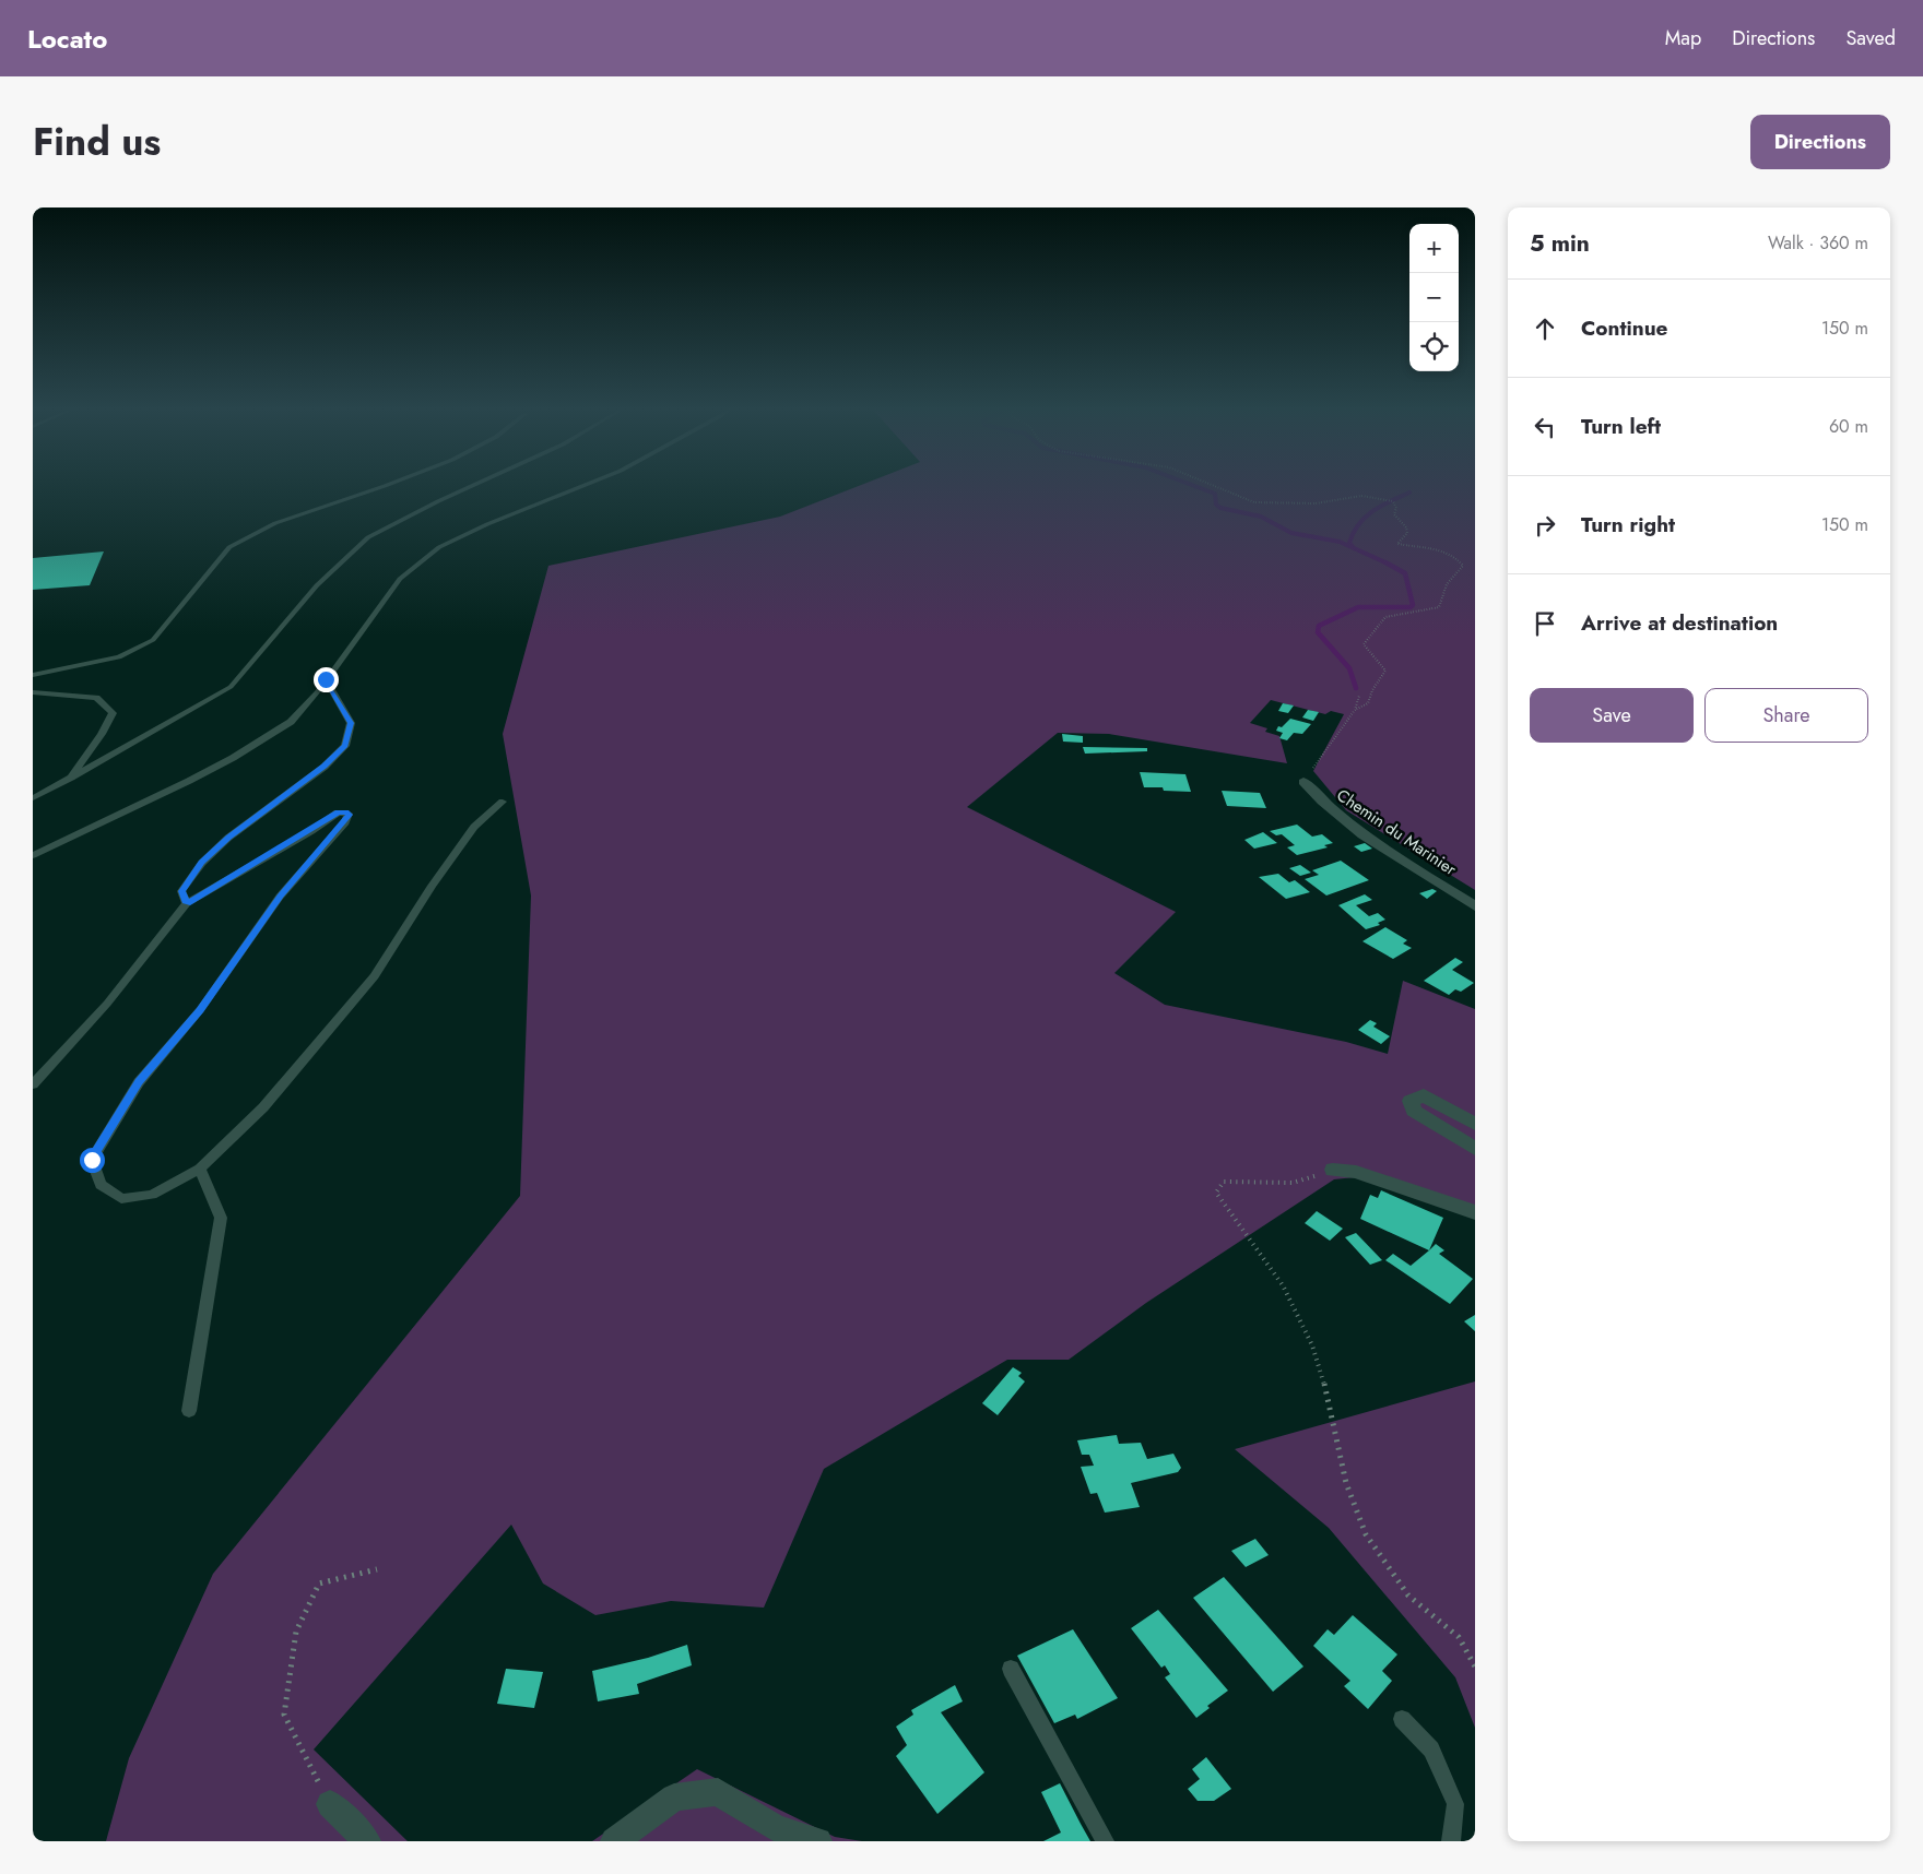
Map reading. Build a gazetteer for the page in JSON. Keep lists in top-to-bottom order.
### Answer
{
  "streets": {
    "street": ["Chemin du Marinier"]
  },
  "page": {
    "header": "Locato",
    "nav": ["Map", "Directions", "Saved"],
    "title": "Find us",
    "buttons": [
      "Directions",
      ["Save", "Share"]
    ],
    "heading": ["5 min", "Walk · 360 m"],
    "map_buttons": ["+", "−"],
    "list": [
      ["Continue", "150 m"],
      ["Turn left", "60 m"],
      ["Turn right", "150 m"],
      "Arrive at destination"
    ]
  }
}
